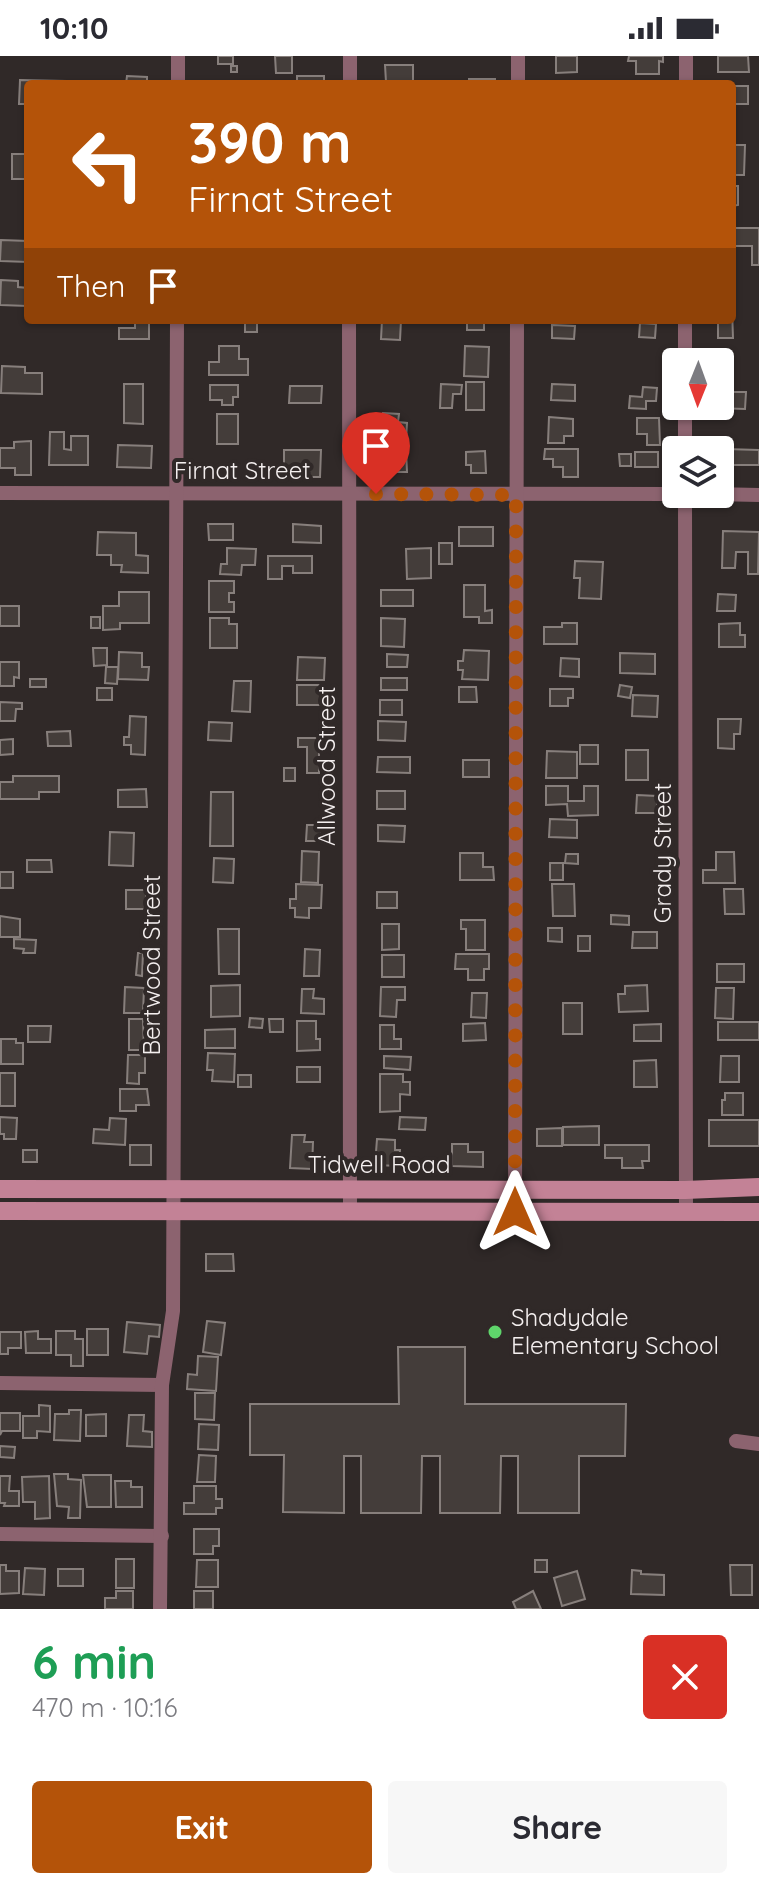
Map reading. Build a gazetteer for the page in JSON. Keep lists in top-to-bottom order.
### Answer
{
  "streets": {
    "main road": ["Tidwell Road"],
    "street": [
      "Firnat Street",
      "Allwood Street",
      "Grady Street",
      "Bertwood Street"
    ]
  },
  "crossings": [
    ["Firnat Street", "Allwood Street"],
    ["Firnat Street", "Bertwood Street"],
    ["Allwood Street", "Tidwell Road"],
    ["Grady Street", "Tidwell Road"],
    ["Bertwood Street", "Tidwell Road"]
  ],
  "places": ["Shadydale Elementary School"],
  "north": "bottom",
  "page": {
    "status": "10:10",
    "turn": ["390 m", "Firnat Street"],
    "then": "Then",
    "heading": ["6 min", "470 m · 10:16"],
    "buttons": ["Exit", "Share"]
  }
}
